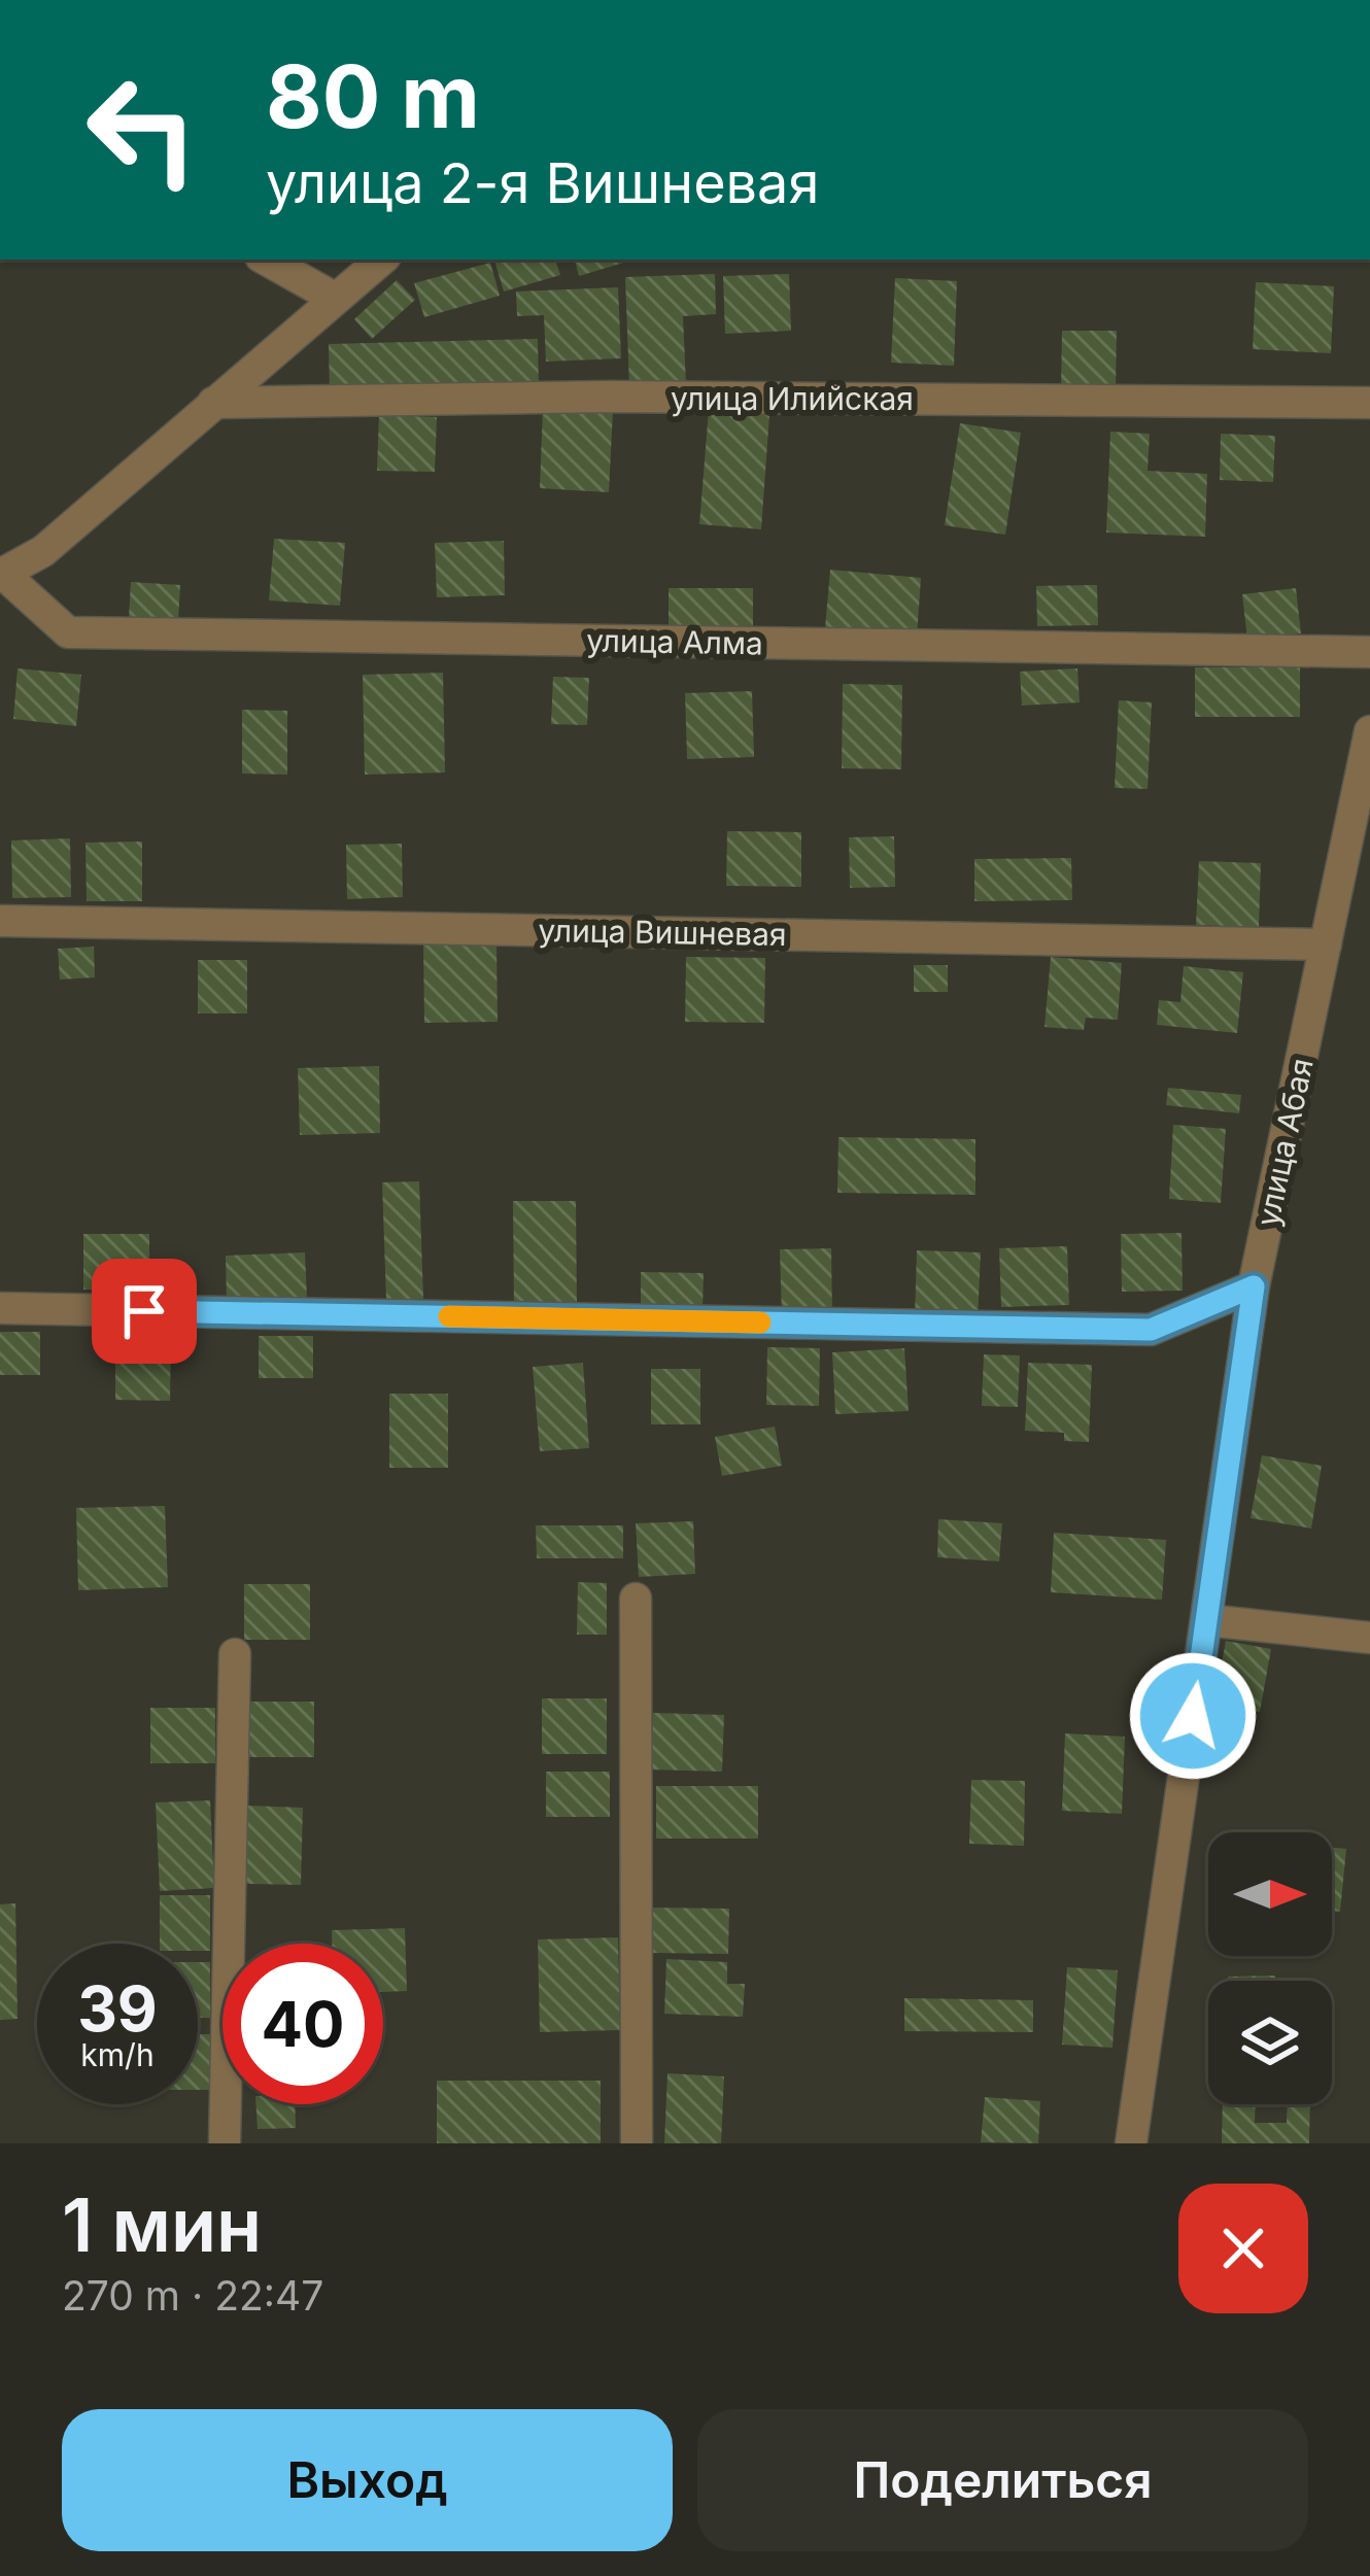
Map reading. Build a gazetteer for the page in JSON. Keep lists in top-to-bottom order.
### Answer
{
  "streets": {
    "street": [
      "улица Илийская",
      "улица Алма",
      "улица Вишневая",
      "улица Абая"
    ]
  },
  "crossings": [
    ["улица Вишневая", "улица Абая"]
  ],
  "north": "right",
  "page": {
    "turn": ["80 m", "улица 2-я Вишневая"],
    "speed": "39 km/h",
    "limit": "40",
    "heading": ["1 мин", "270 m · 22:47"],
    "buttons": ["Выход", "Поделиться"]
  }
}
